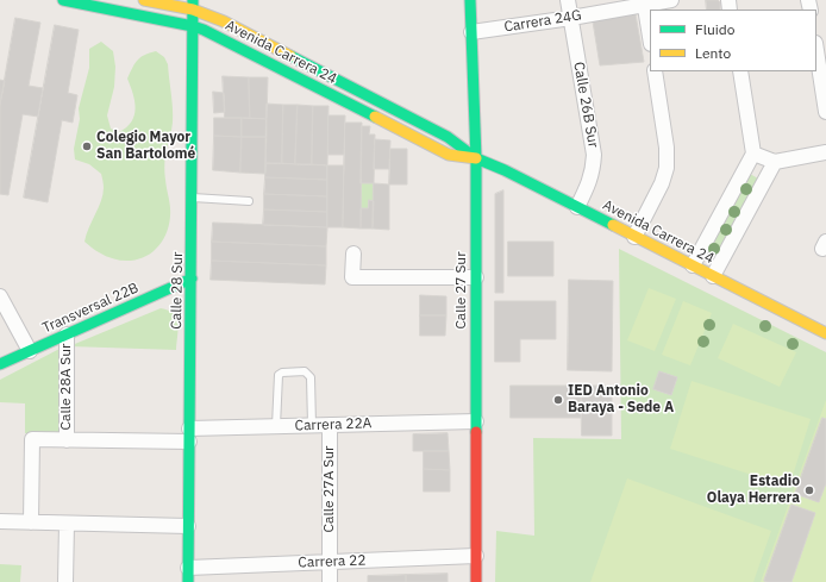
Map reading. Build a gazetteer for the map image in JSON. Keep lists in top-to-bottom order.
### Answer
{
  "streets": {
    "main road": [
      "Avenida Carrera 24",
      "Calle 28 Sur",
      "Calle 27 Sur",
      "Transversal 22B"
    ],
    "street": [
      "Carrera 24G",
      "Calle 26B Sur",
      "Calle 28A Sur",
      "Carrera 22A",
      "Calle 27A Sur",
      "Carrera 22"
    ]
  },
  "crossings": [
    ["Carrera 24G", "Calle 26B Sur"],
    ["Carrera 24G", "Calle 27 Sur"],
    ["Avenida Carrera 24", "Calle 26B Sur"],
    ["Avenida Carrera 24", "Calle 28 Sur"],
    ["Avenida Carrera 24", "Calle 27 Sur"],
    ["Calle 28 Sur", "Transversal 22B"],
    ["Calle 28 Sur", "Carrera 22A"],
    ["Calle 28 Sur", "Carrera 22"],
    ["Calle 27 Sur", "Carrera 22A"],
    ["Calle 27 Sur", "Carrera 22"],
    ["Transversal 22B", "Calle 28A Sur"],
    ["Calle 28A Sur", "Carrera 22A"],
    ["Carrera 22A", "Calle 27A Sur"],
    ["Calle 27A Sur", "Carrera 22"]
  ],
  "places": ["Colegio Mayor San Bartolomé", "IED Antonio Baraya - Sede A", "Estadio Olaya Herrera"],
  "legend": ["Fluido", "Lento"]
}
